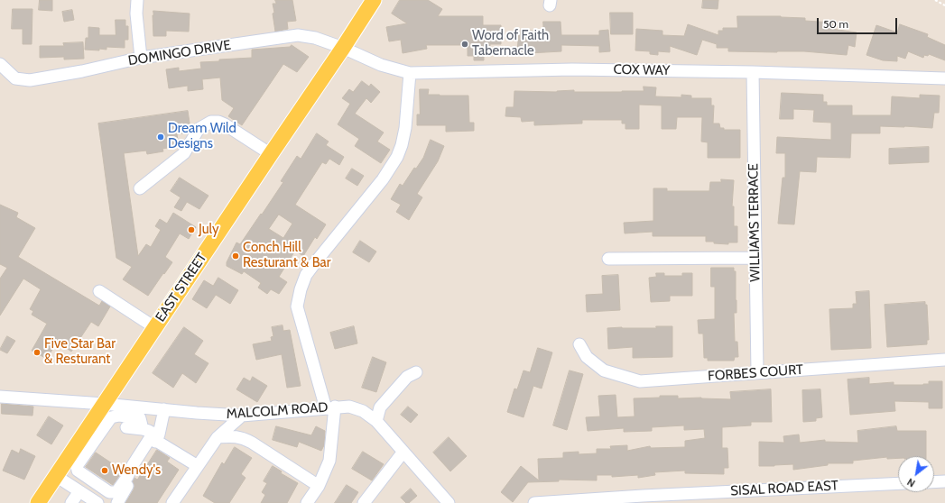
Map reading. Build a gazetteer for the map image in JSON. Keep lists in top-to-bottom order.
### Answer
{
  "streets": {
    "main road": ["EAST STREET"],
    "street": [
      "DOMINGO DRIVE",
      "COX WAY",
      "WILLIAMS TERRACE",
      "FORBES COURT",
      "MALCOLM ROAD",
      "SISAL ROAD EAST"
    ]
  },
  "crossings": [
    ["DOMINGO DRIVE", "COX WAY"],
    ["DOMINGO DRIVE", "EAST STREET"],
    ["COX WAY", "WILLIAMS TERRACE"],
    ["COX WAY", "EAST STREET"],
    ["WILLIAMS TERRACE", "FORBES COURT"],
    ["EAST STREET", "MALCOLM ROAD"]
  ],
  "places": [
    "Word of Faith Tabernacle",
    "Dream Wild Designs",
    "July",
    "Conch Hill Resturant & Bar",
    "Five Star Bar & Resturant",
    "Wendy's"
  ],
  "scale_bar": "50 m",
  "north": "bottom left"
}
